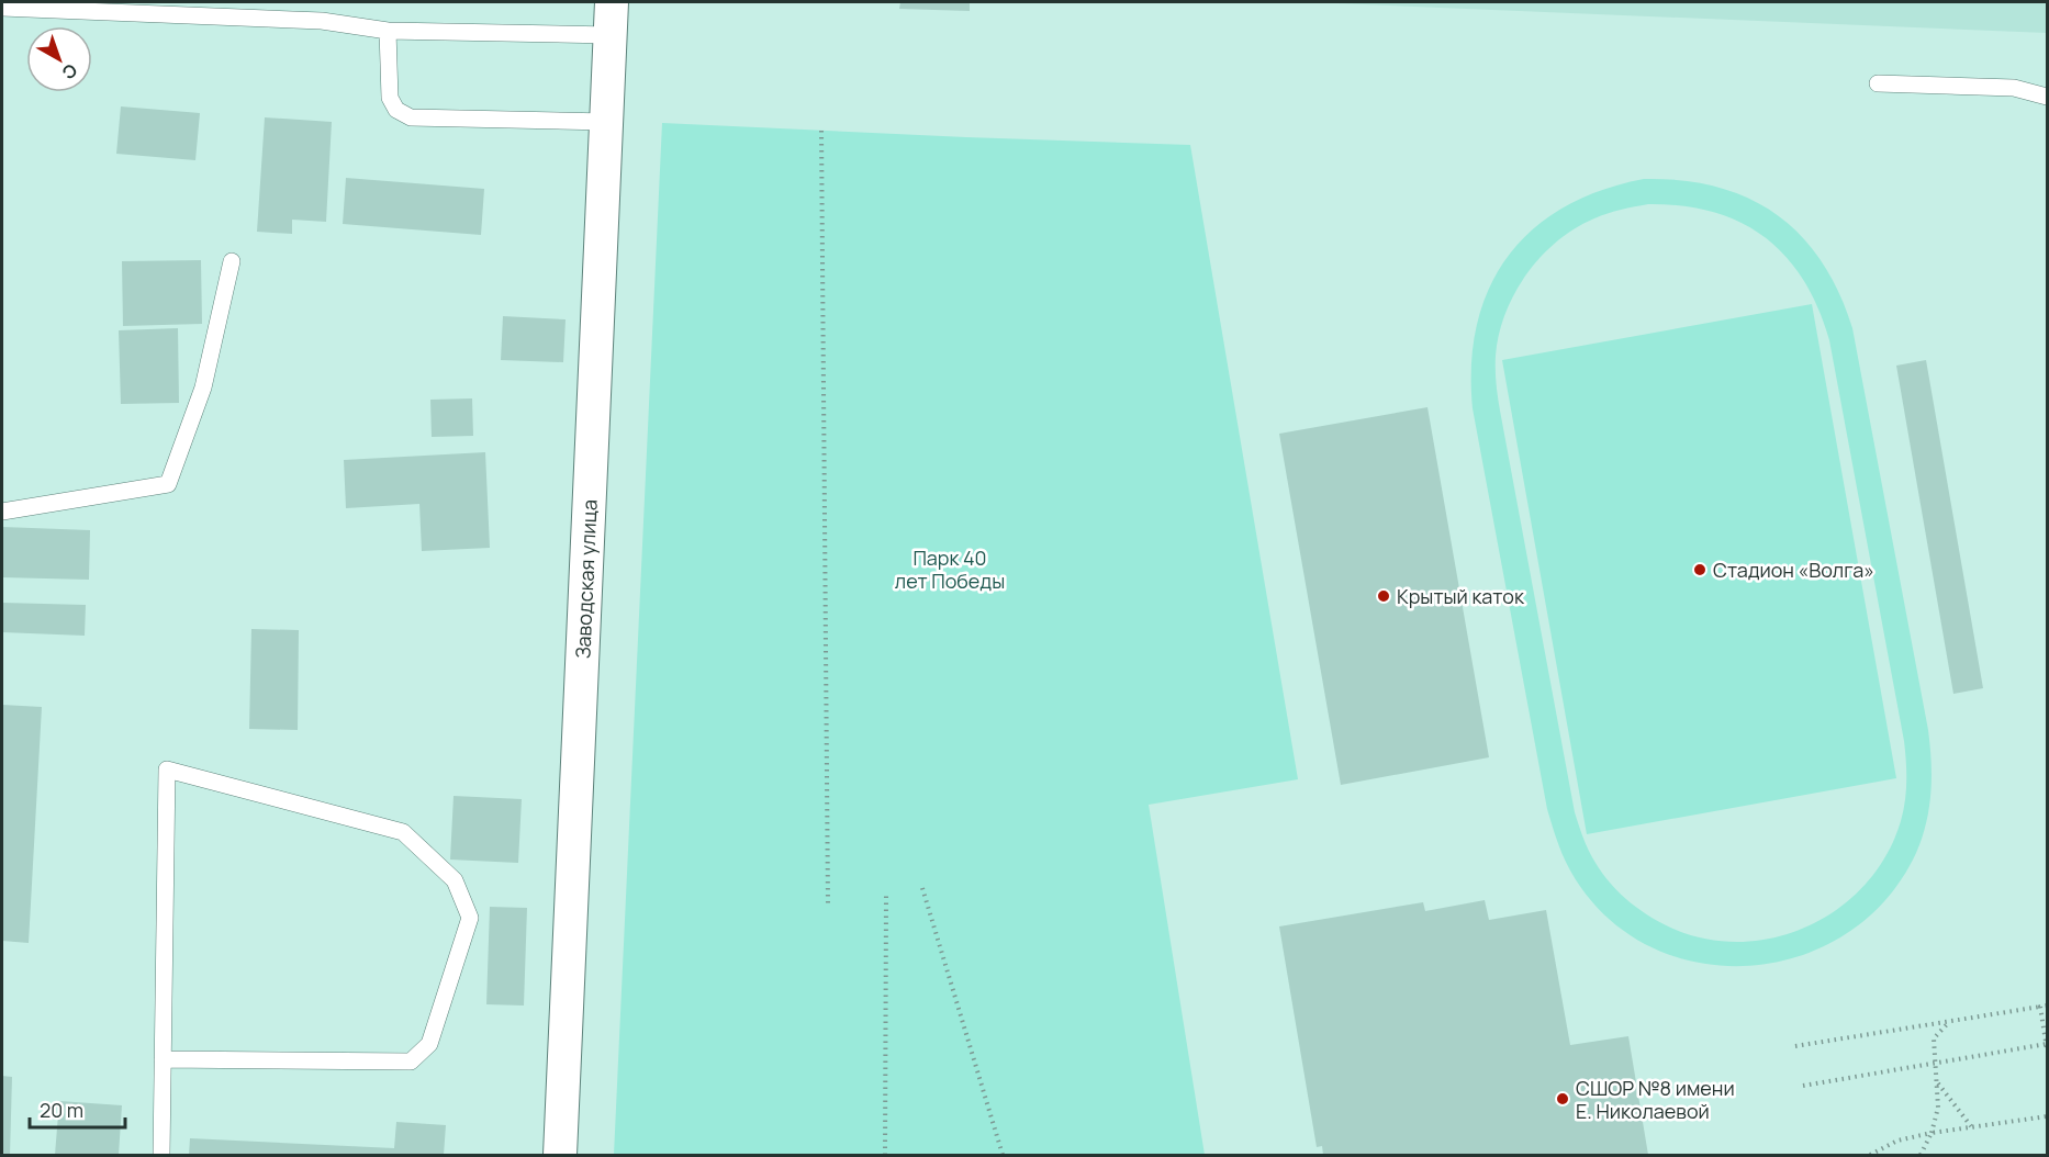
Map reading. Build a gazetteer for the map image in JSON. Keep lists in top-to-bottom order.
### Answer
{
  "streets": {
    "street": ["Заводская улица"]
  },
  "parks": ["Парк 40 лет Победы"],
  "places": ["Стадион «Волга»", "Крытый каток", "СШОР №8 имени Е. Николаевой"],
  "scale_bar": "20 m",
  "north": "bottom right"
}
